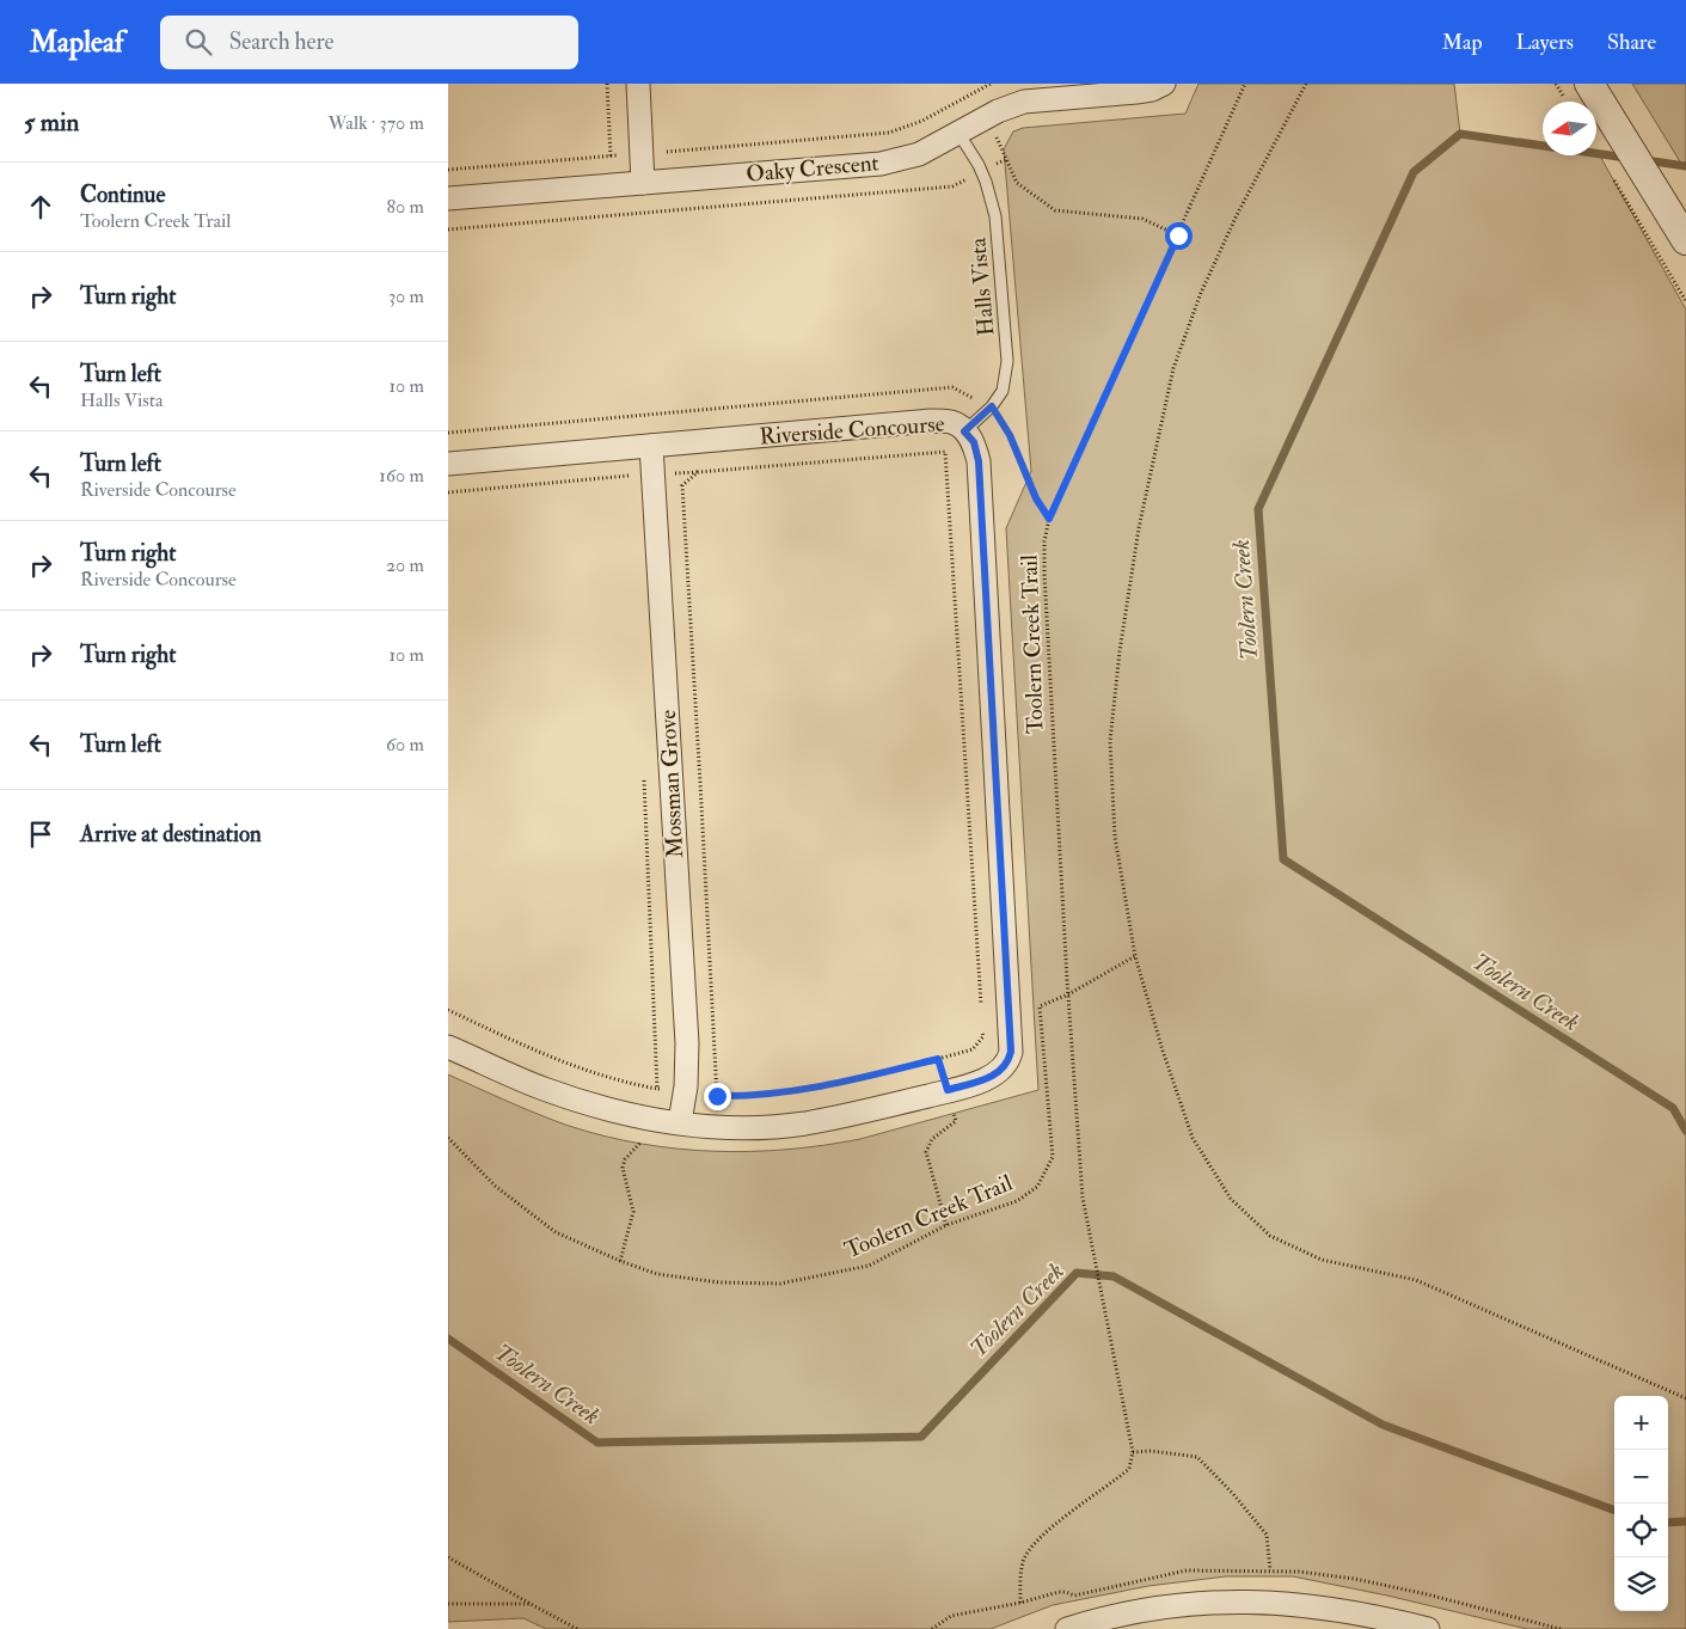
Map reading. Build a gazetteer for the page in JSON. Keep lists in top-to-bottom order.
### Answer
{
  "streets": {
    "street": ["Oaky Crescent", "Riverside Concourse", "Mossman Grove"],
    "lane": ["Halls Vista"],
    "path": ["Toolern Creek Trail"]
  },
  "crossings": [
    ["Oaky Crescent", "Halls Vista"],
    ["Halls Vista", "Riverside Concourse"],
    ["Riverside Concourse", "Mossman Grove"]
  ],
  "water": ["Toolern Creek"],
  "north": "left",
  "page": {
    "header": "Mapleaf",
    "search": "Search here",
    "nav": ["Map", "Layers", "Share"],
    "heading": ["5 min", "Walk · 370 m"],
    "list": [
      ["Continue", "Toolern Creek Trail", "80 m"],
      ["Turn right", "30 m"],
      ["Turn left", "Halls Vista", "10 m"],
      ["Turn left", "Riverside Concourse", "160 m"],
      ["Turn right", "Riverside Concourse", "20 m"],
      ["Turn right", "10 m"],
      ["Turn left", "60 m"],
      "Arrive at destination"
    ],
    "map_buttons": ["+", "−"]
  }
}
